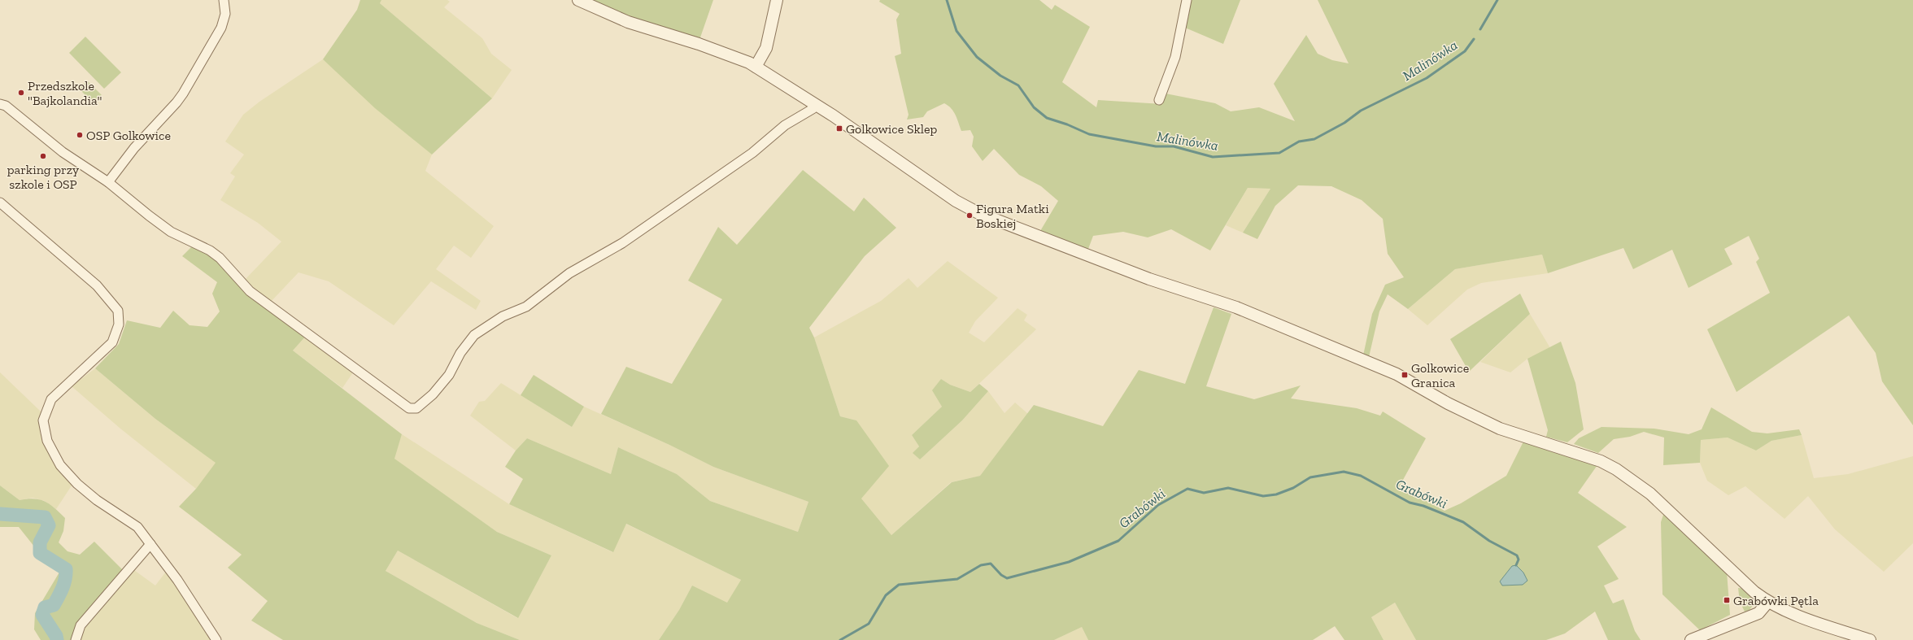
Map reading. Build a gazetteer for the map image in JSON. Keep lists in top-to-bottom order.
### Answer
{
  "water": ["Malinówka", "Grabówki"],
  "places": {
    "other": [
      "Przedszkole \"Bajkolandia\"",
      "OSP Golkowice",
      "parking przy szkole i OSP",
      "Figura Matki Boskiej"
    ],
    "transit": ["Golkowice Sklep", "Golkowice Granica", "Grabówki Pętla"]
  }
}
